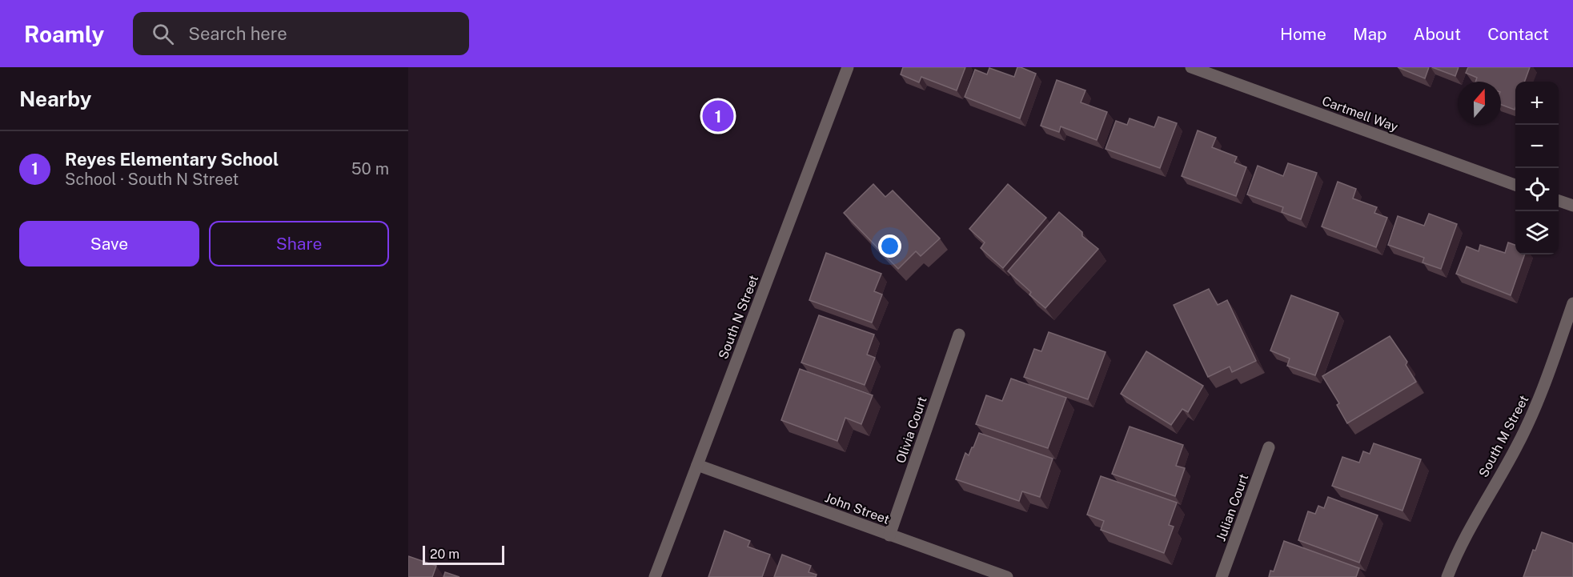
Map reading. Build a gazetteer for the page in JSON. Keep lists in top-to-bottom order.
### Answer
{
  "streets": {
    "street": [
      "Cartmell Way",
      "South N Street",
      "Olivia Court",
      "South M Street",
      "Julian Court",
      "John Street"
    ]
  },
  "crossings": [
    ["South N Street", "John Street"],
    ["Olivia Court", "John Street"]
  ],
  "scale_bar": "20 m",
  "north": "top",
  "page": {
    "header": "Roamly",
    "search": "Search here",
    "nav": [
      "Home",
      "Map",
      "About",
      "Contact"
    ],
    "heading": "Nearby",
    "map_buttons": ["+", "−"],
    "pins": "1",
    "list": [
      {
        "mark": "1",
        "name": "Reyes Elementary School",
        "note": "School · South N Street",
        "value": "50 m"
      }
    ],
    "buttons": ["Save", "Share"],
    "scale": "20 m"
  }
}
